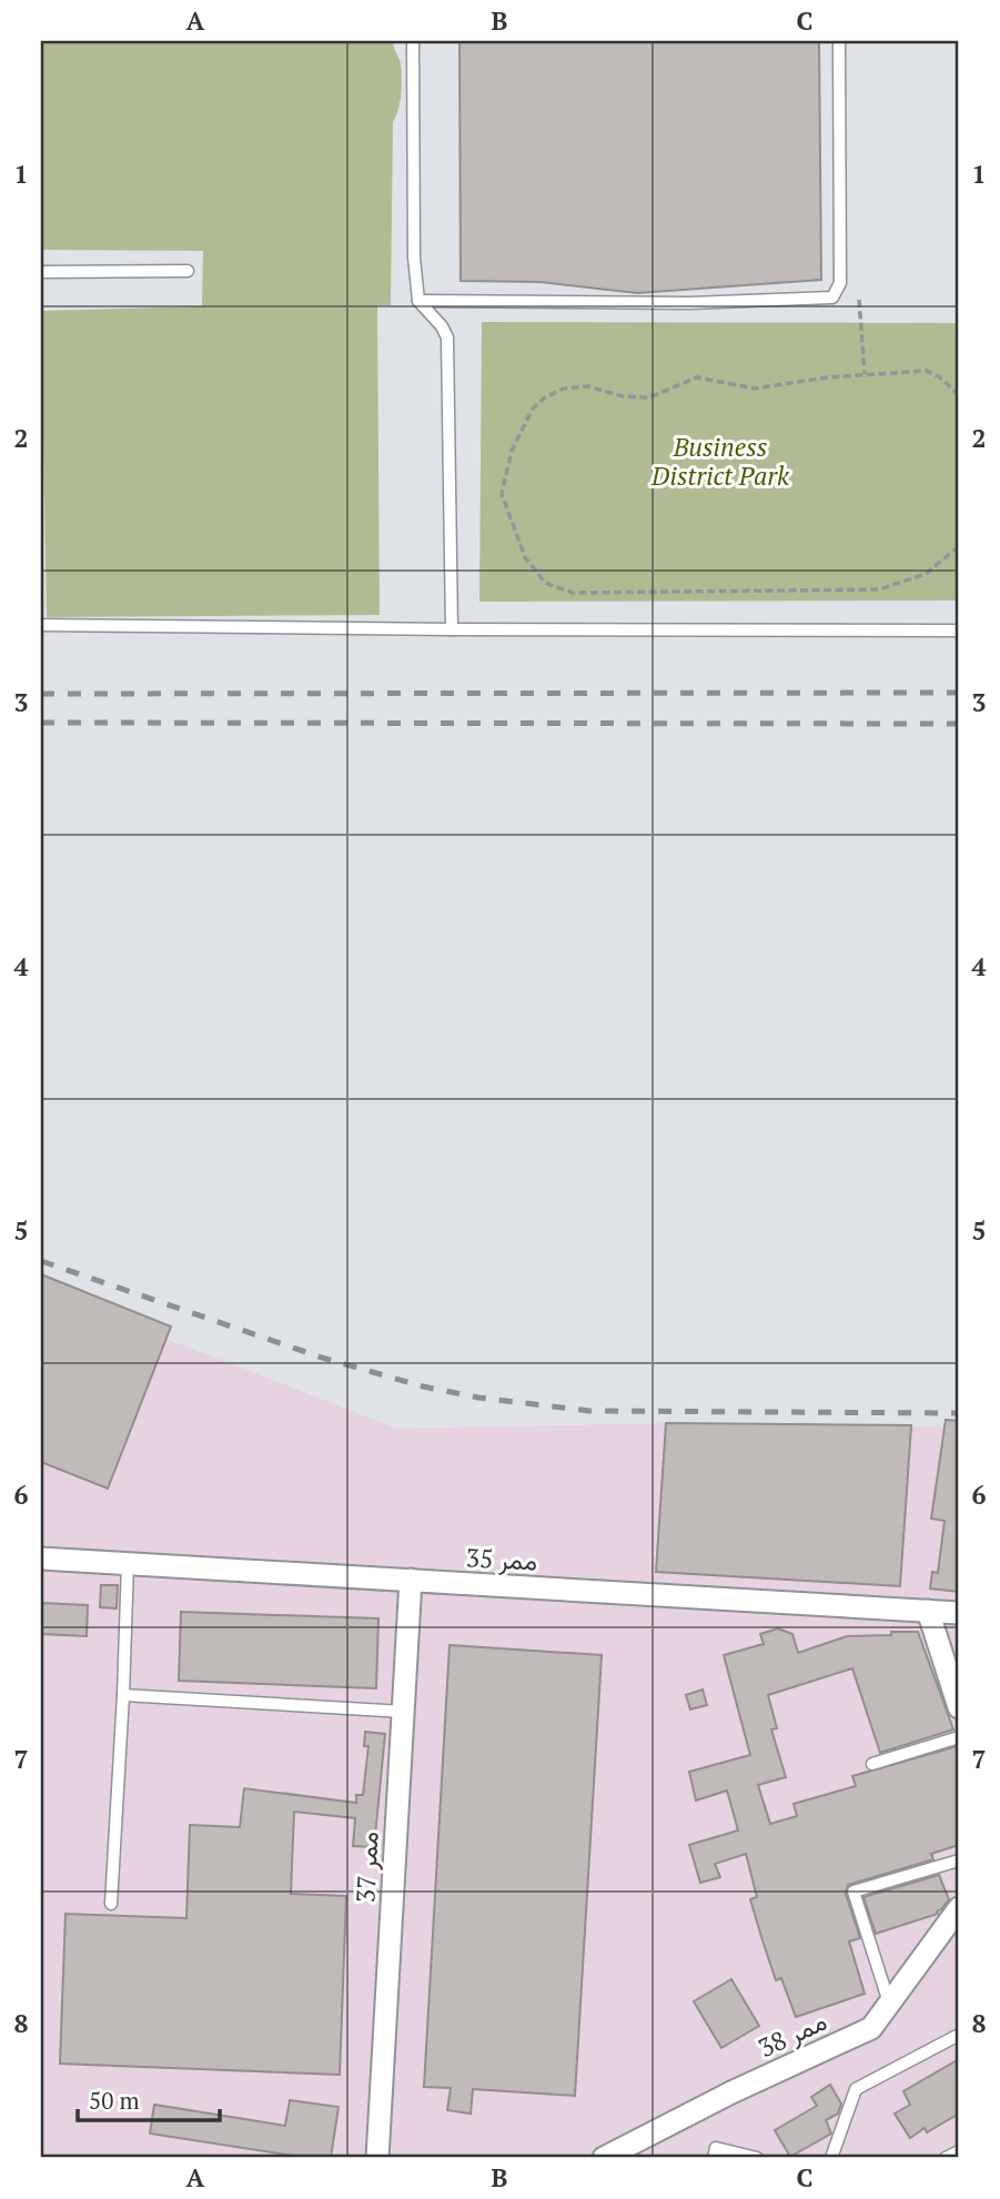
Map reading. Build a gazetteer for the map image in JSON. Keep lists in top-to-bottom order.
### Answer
{
  "streets": {
    "street": ["ممر 35", "ممر 37", "ممر 38"]
  },
  "crossings": [
    ["ممر 35", "ممر 37"]
  ],
  "parks": ["Business District Park"],
  "scale_bar": "50 m",
  "grid": {
    "columns": ["A", "B", "C"],
    "rows": [
      "1",
      "2",
      "3",
      "4",
      "5",
      "6",
      "7",
      "8"
    ]
  }
}
